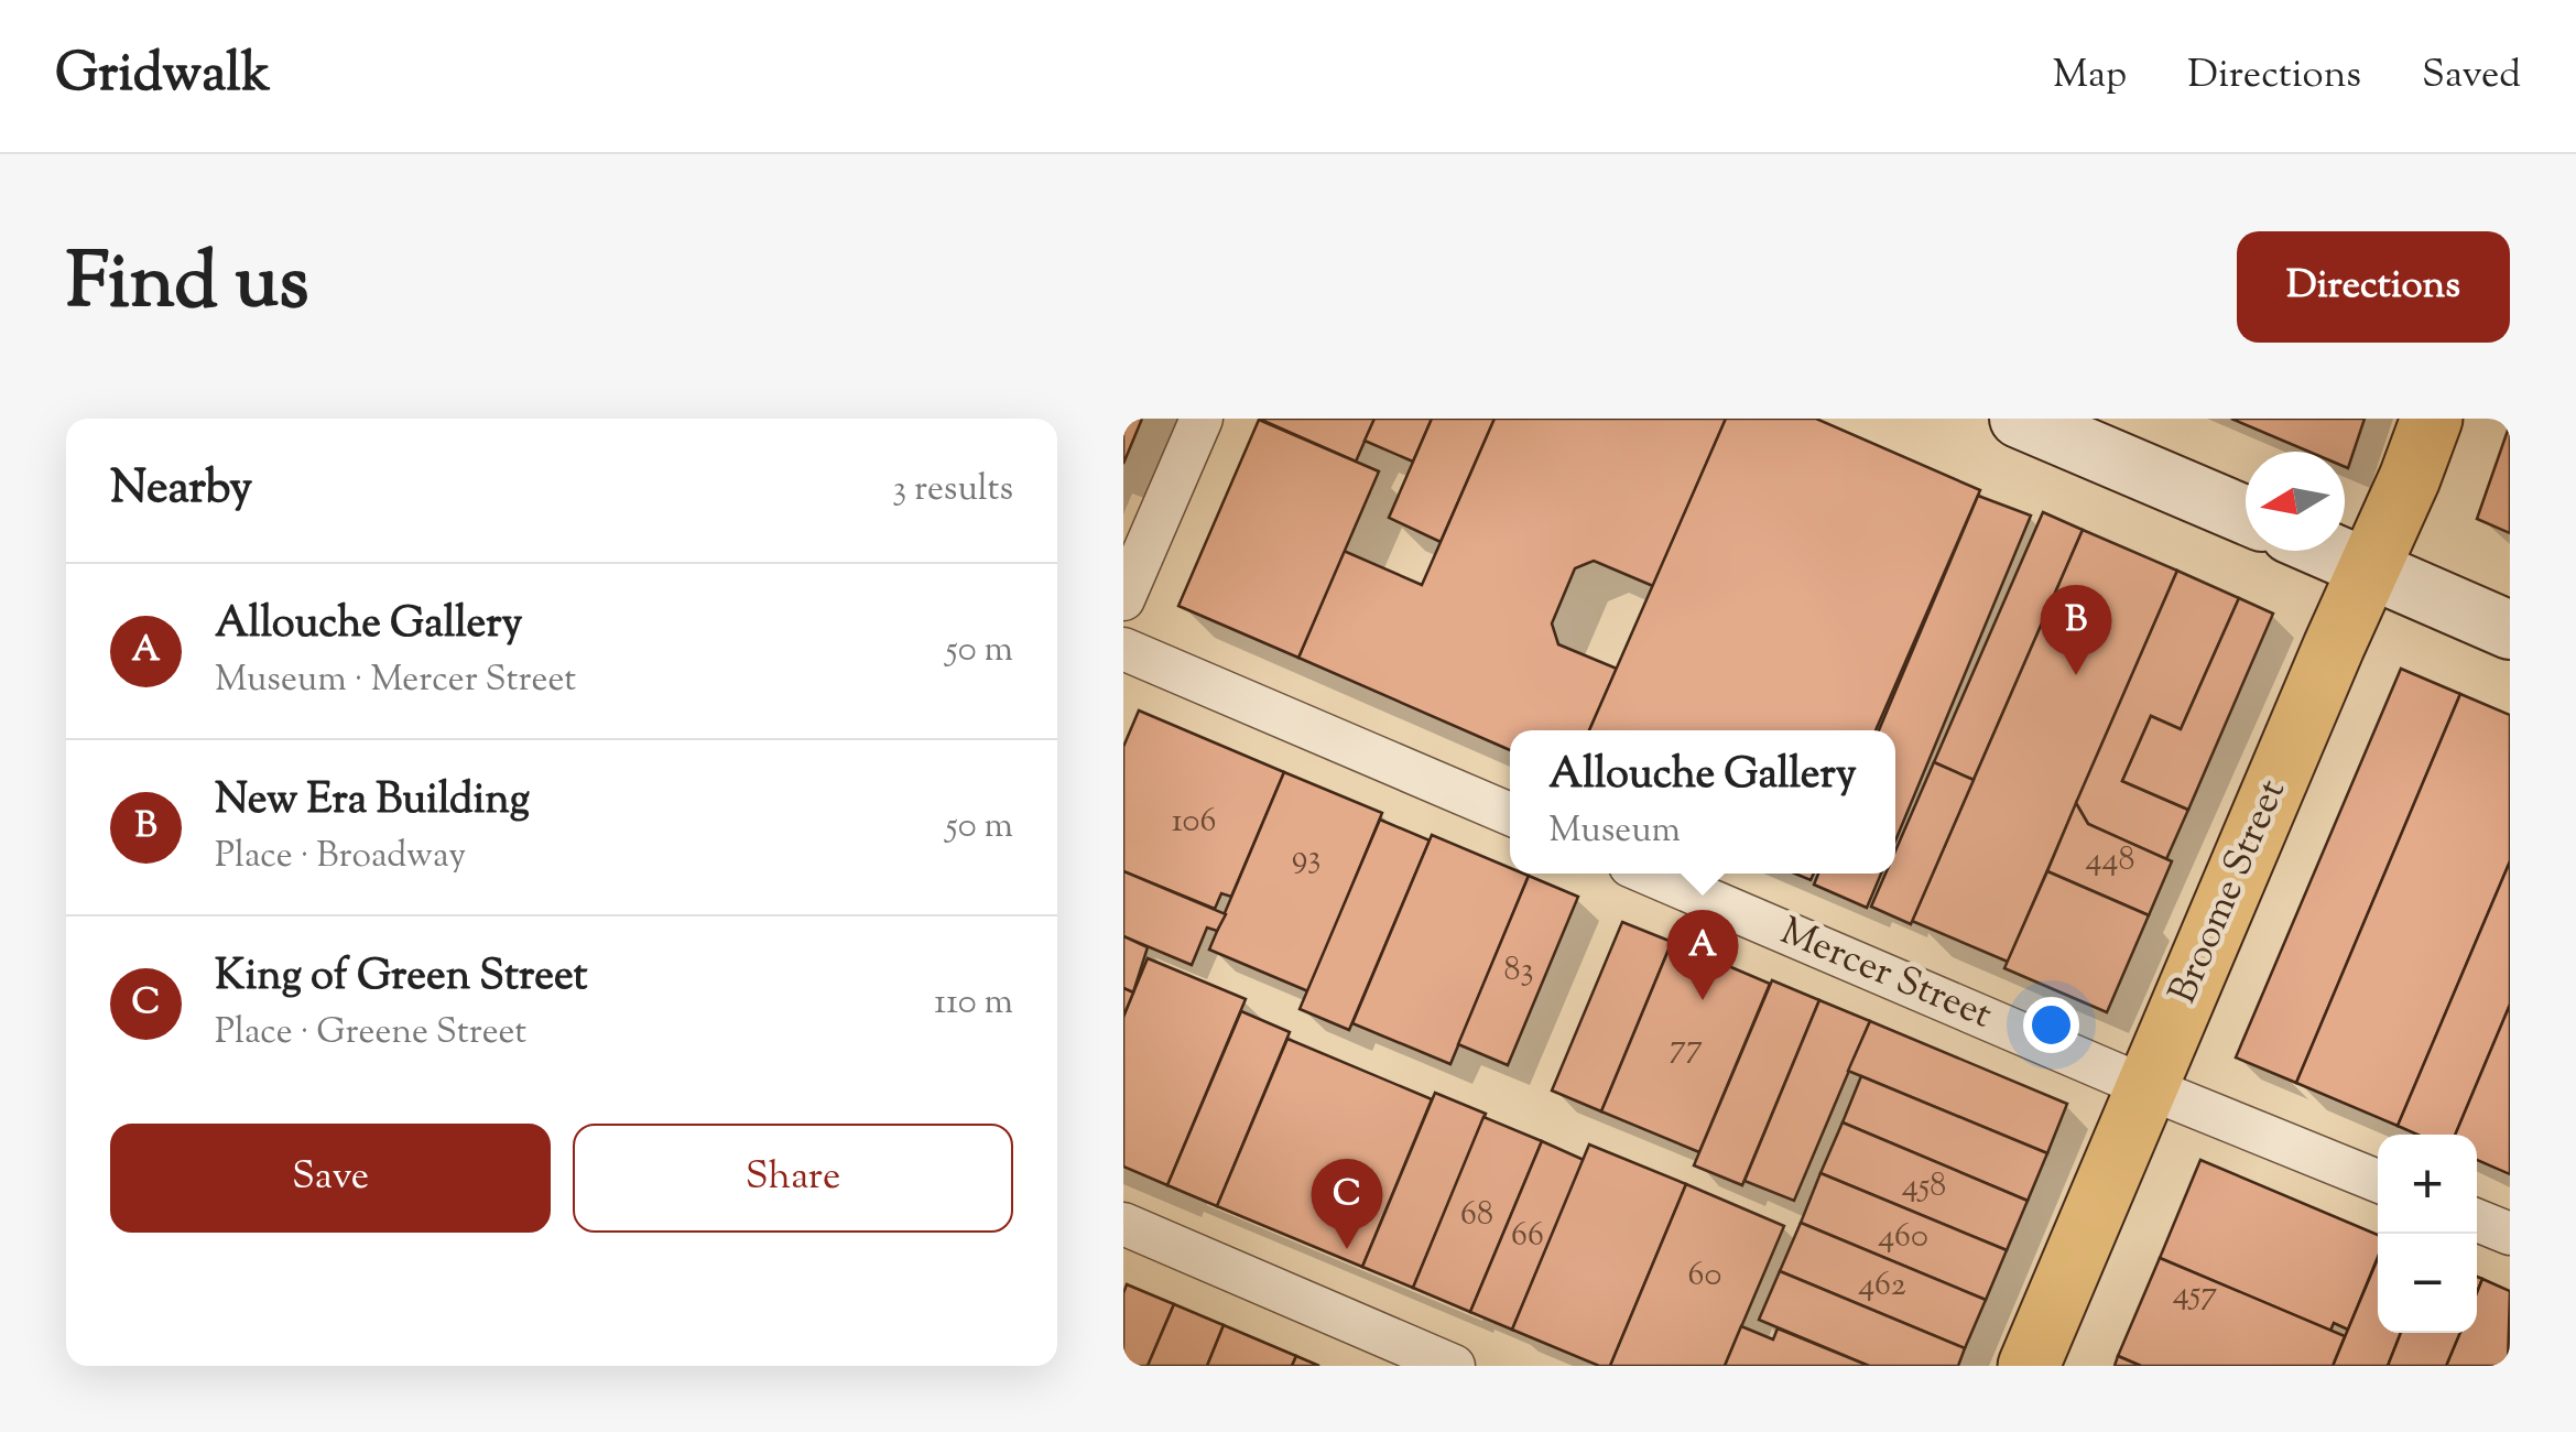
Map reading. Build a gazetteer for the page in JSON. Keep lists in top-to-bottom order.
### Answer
{
  "streets": {
    "main road": ["Broome Street"],
    "street": ["Mercer Street"]
  },
  "crossings": [
    ["Broome Street", "Mercer Street"]
  ],
  "house_numbers": [
    "106",
    "93",
    "448",
    "83",
    "77",
    "458",
    "68",
    "66",
    "460",
    "60",
    "462",
    "457"
  ],
  "north": "left",
  "page": {
    "header": "Gridwalk",
    "nav": ["Map", "Directions", "Saved"],
    "title": "Find us",
    "buttons": [
      "Directions",
      ["Save", "Share"]
    ],
    "heading": ["Nearby", "3 results"],
    "list": [
      {
        "mark": "A",
        "name": "Allouche Gallery",
        "note": "Museum · Mercer Street",
        "value": "50 m"
      },
      {
        "mark": "B",
        "name": "New Era Building",
        "note": "Place · Broadway",
        "value": "50 m"
      },
      {
        "mark": "C",
        "name": "King of Green Street",
        "note": "Place · Greene Street",
        "value": "110 m"
      }
    ],
    "pins": ["B", "A", "C"],
    "popup": ["Allouche Gallery", "Museum"],
    "map_buttons": ["+", "−"]
  }
}
